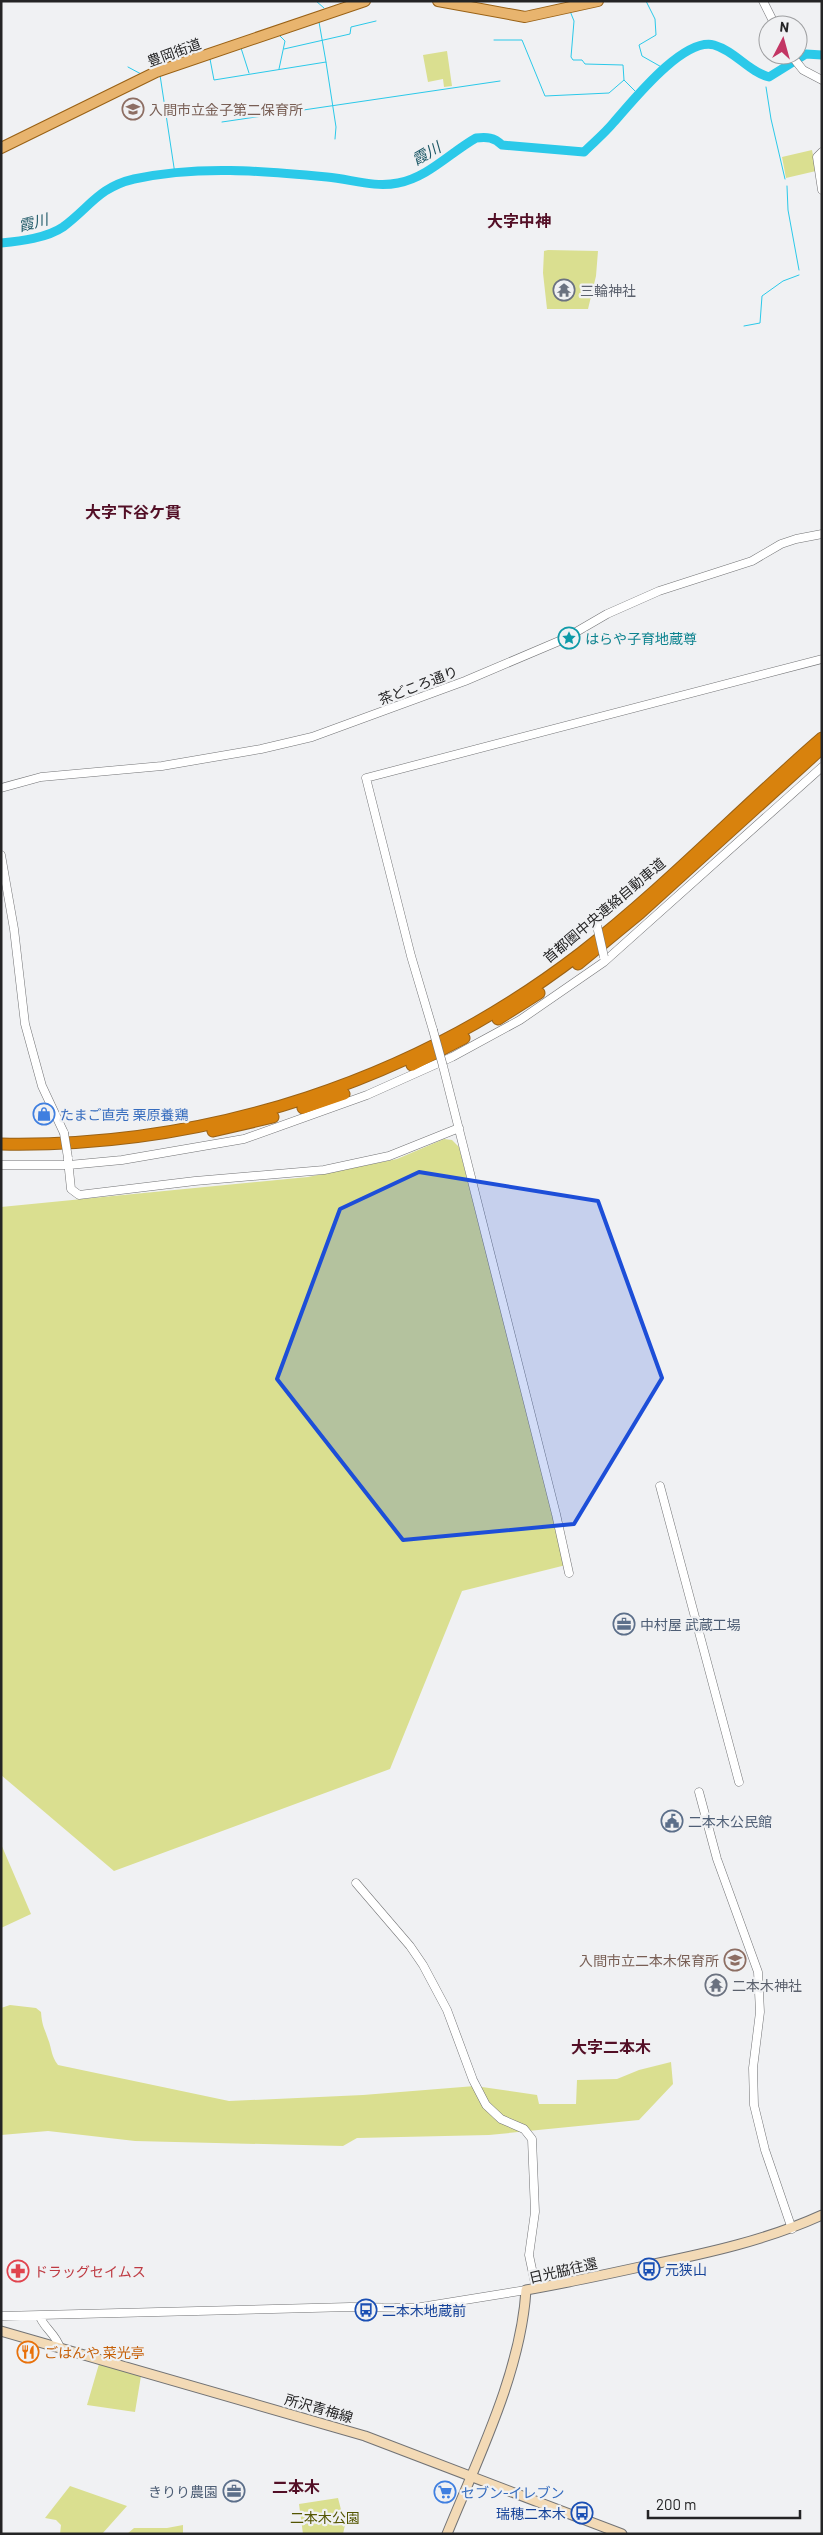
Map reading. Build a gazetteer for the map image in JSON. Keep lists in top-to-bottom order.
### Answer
{
  "streets": {
    "highway": ["首都圏中央連絡自動車道"],
    "main road": ["豊岡街道", "日光脇往還", "所沢青梅線"],
    "street": ["茶どころ通り"]
  },
  "crossings": [
    ["日光脇往還", "所沢青梅線"]
  ],
  "districts": [
    "大字中神",
    "大字下谷ケ貫",
    "大字二本木",
    "二本木"
  ],
  "water": ["霞川"],
  "parks": ["二本木公園"],
  "places": {
    "school or university": ["入間市立金子第二保育所", "入間市立二本木保育所"],
    "temple": ["三輪神社", "二本木神社"],
    "place": ["はらや子育地蔵尊"],
    "shop": ["たまご直売 栗原養鶏"],
    "office": ["中村屋 武蔵工場", "きりり農園"],
    "public building": ["二本木公民館"],
    "bus stop": ["元狭山", "二本木地蔵前", "瑞穂二本木"],
    "pharmacy": ["ドラッグセイムス"],
    "restaurant": ["ごはんや 菜光亭"],
    "supermarket": ["セブン-イレブン"]
  },
  "scale_bar": "200 m",
  "north": "top"
}
